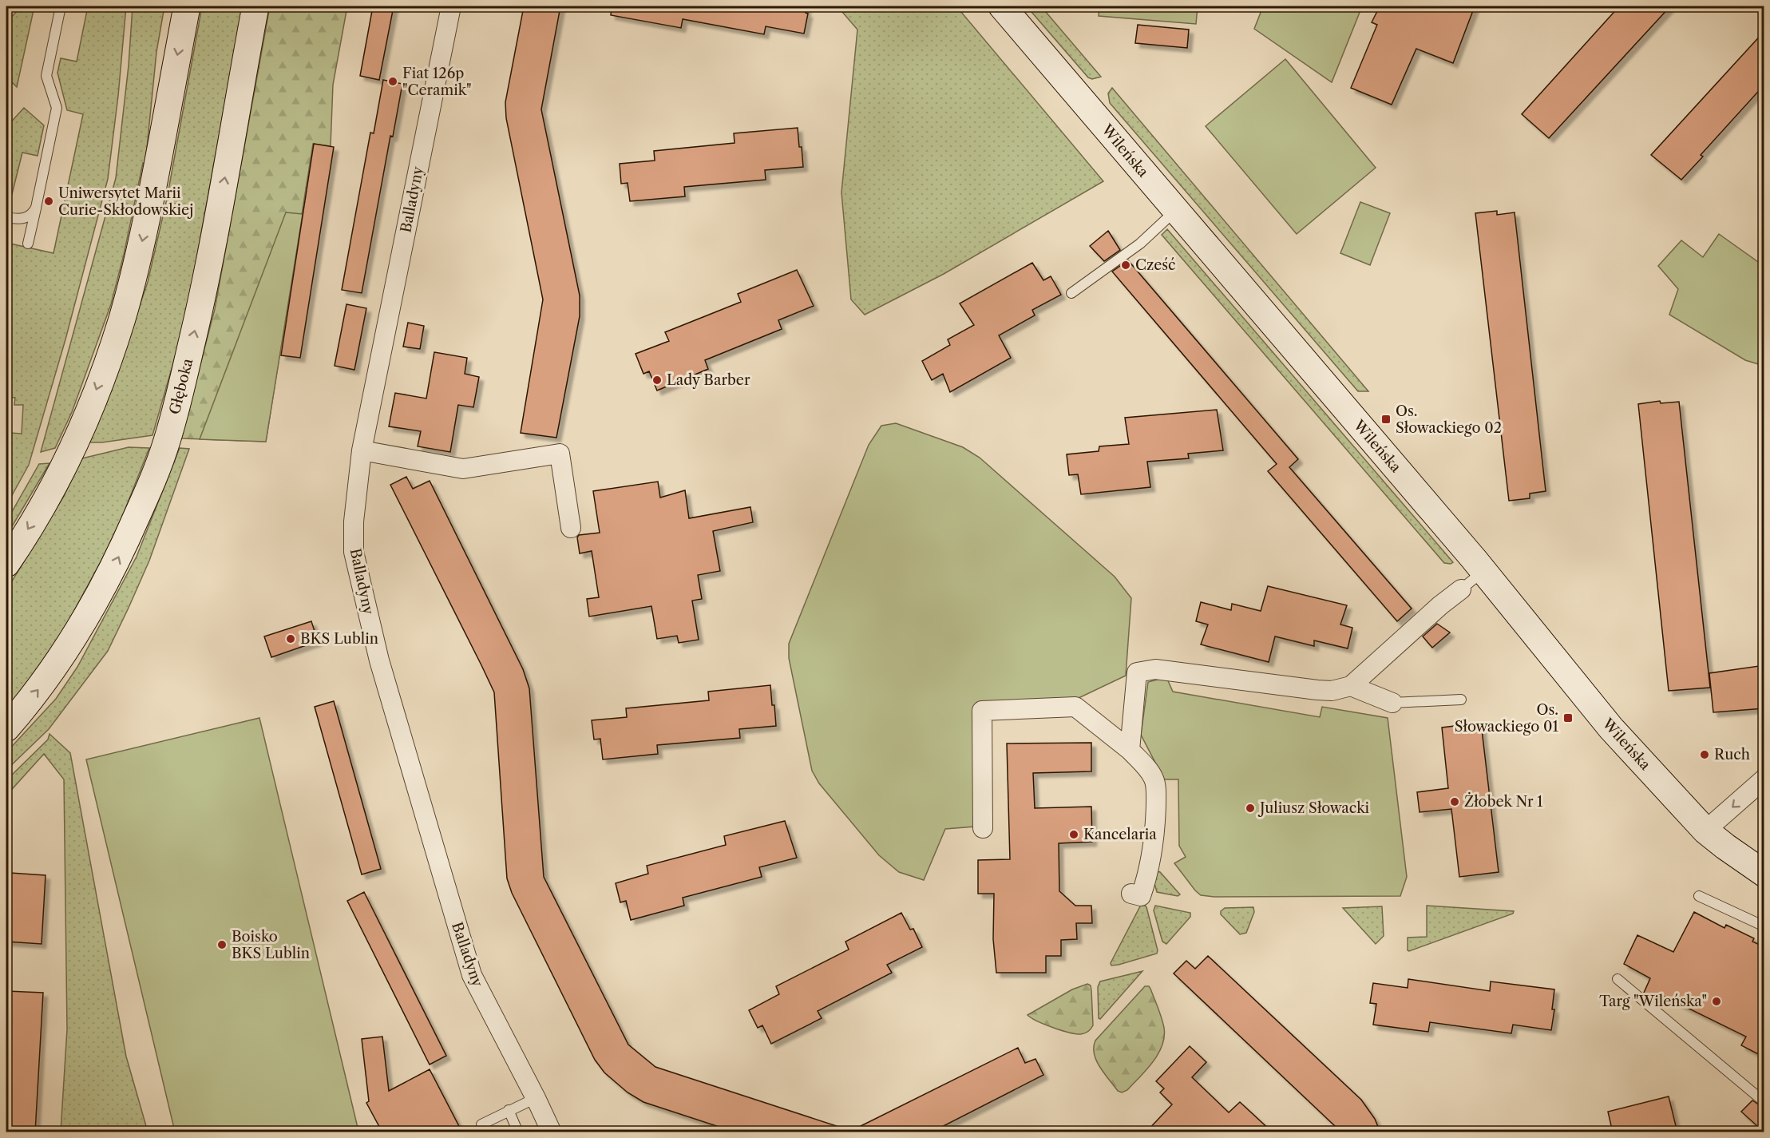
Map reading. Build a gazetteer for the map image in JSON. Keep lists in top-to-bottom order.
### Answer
{
  "streets": {
    "street": ["Wileńska", "Balladyny", "Głęboka"]
  },
  "places": {
    "other": [
      "Fiat 126p \"Ceramik\"",
      "Uniwersytet Marii Curie-Skłodowskiej",
      "Cześć",
      "Lady Barber",
      "BKS Lublin",
      "Ruch",
      "Żłobek Nr 1",
      "Juliusz Słowacki",
      "Kancelaria",
      "Boisko BKS Lublin",
      "Targ \"Wileńska\""
    ],
    "transit": ["Os. Słowackiego 02", "Os. Słowackiego 01"]
  }
}
